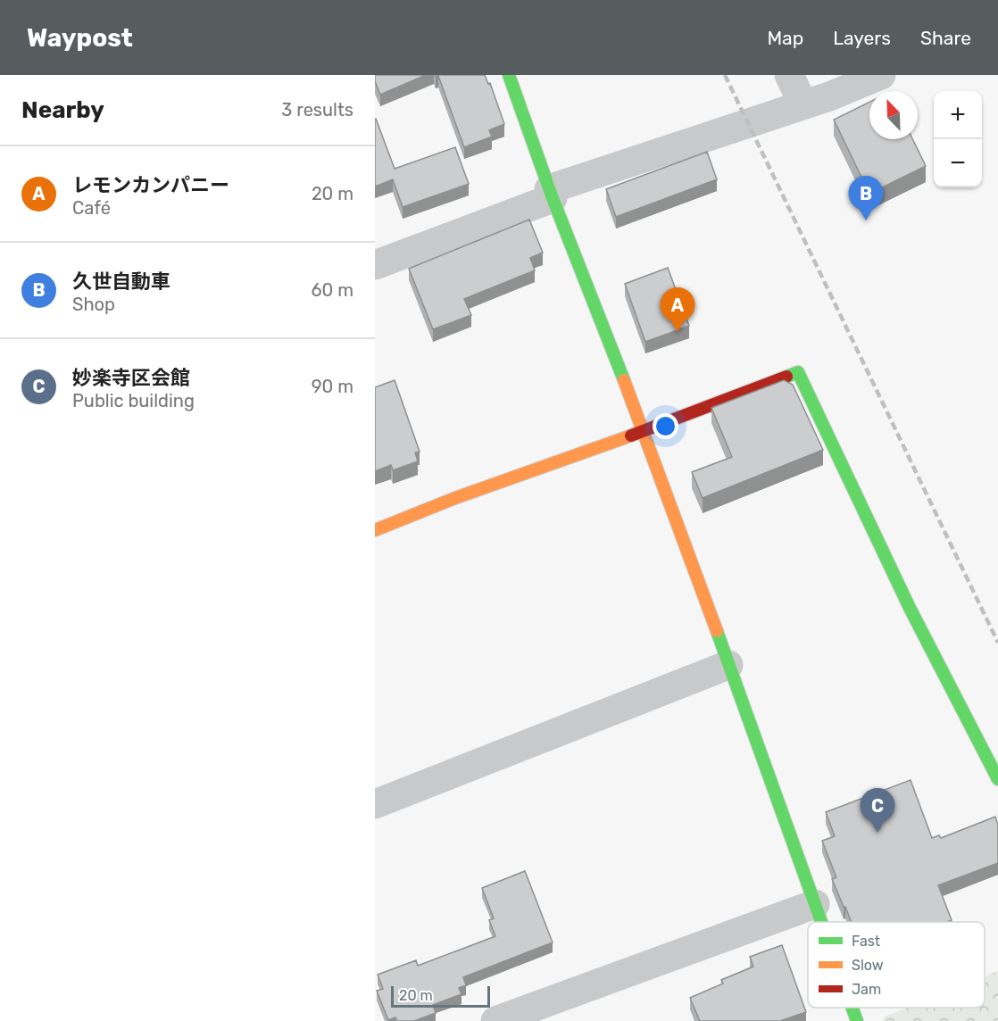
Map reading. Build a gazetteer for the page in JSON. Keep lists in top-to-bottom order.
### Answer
{
  "legend": ["Fast", "Slow", "Jam"],
  "scale_bar": "20 m",
  "north": "top left",
  "page": {
    "header": "Waypost",
    "nav": ["Map", "Layers", "Share"],
    "heading": ["Nearby", "3 results"],
    "map_buttons": ["+", "−"],
    "list": [
      {
        "mark": "A",
        "name": "レモンカンパニー",
        "note": "Café",
        "value": "20 m"
      },
      {
        "mark": "B",
        "name": "久世自動車",
        "note": "Shop",
        "value": "60 m"
      },
      {
        "mark": "C",
        "name": "妙楽寺区会館",
        "note": "Public building",
        "value": "90 m"
      }
    ],
    "pins": ["B", "A", "C"],
    "scale": "20 m"
  }
}
